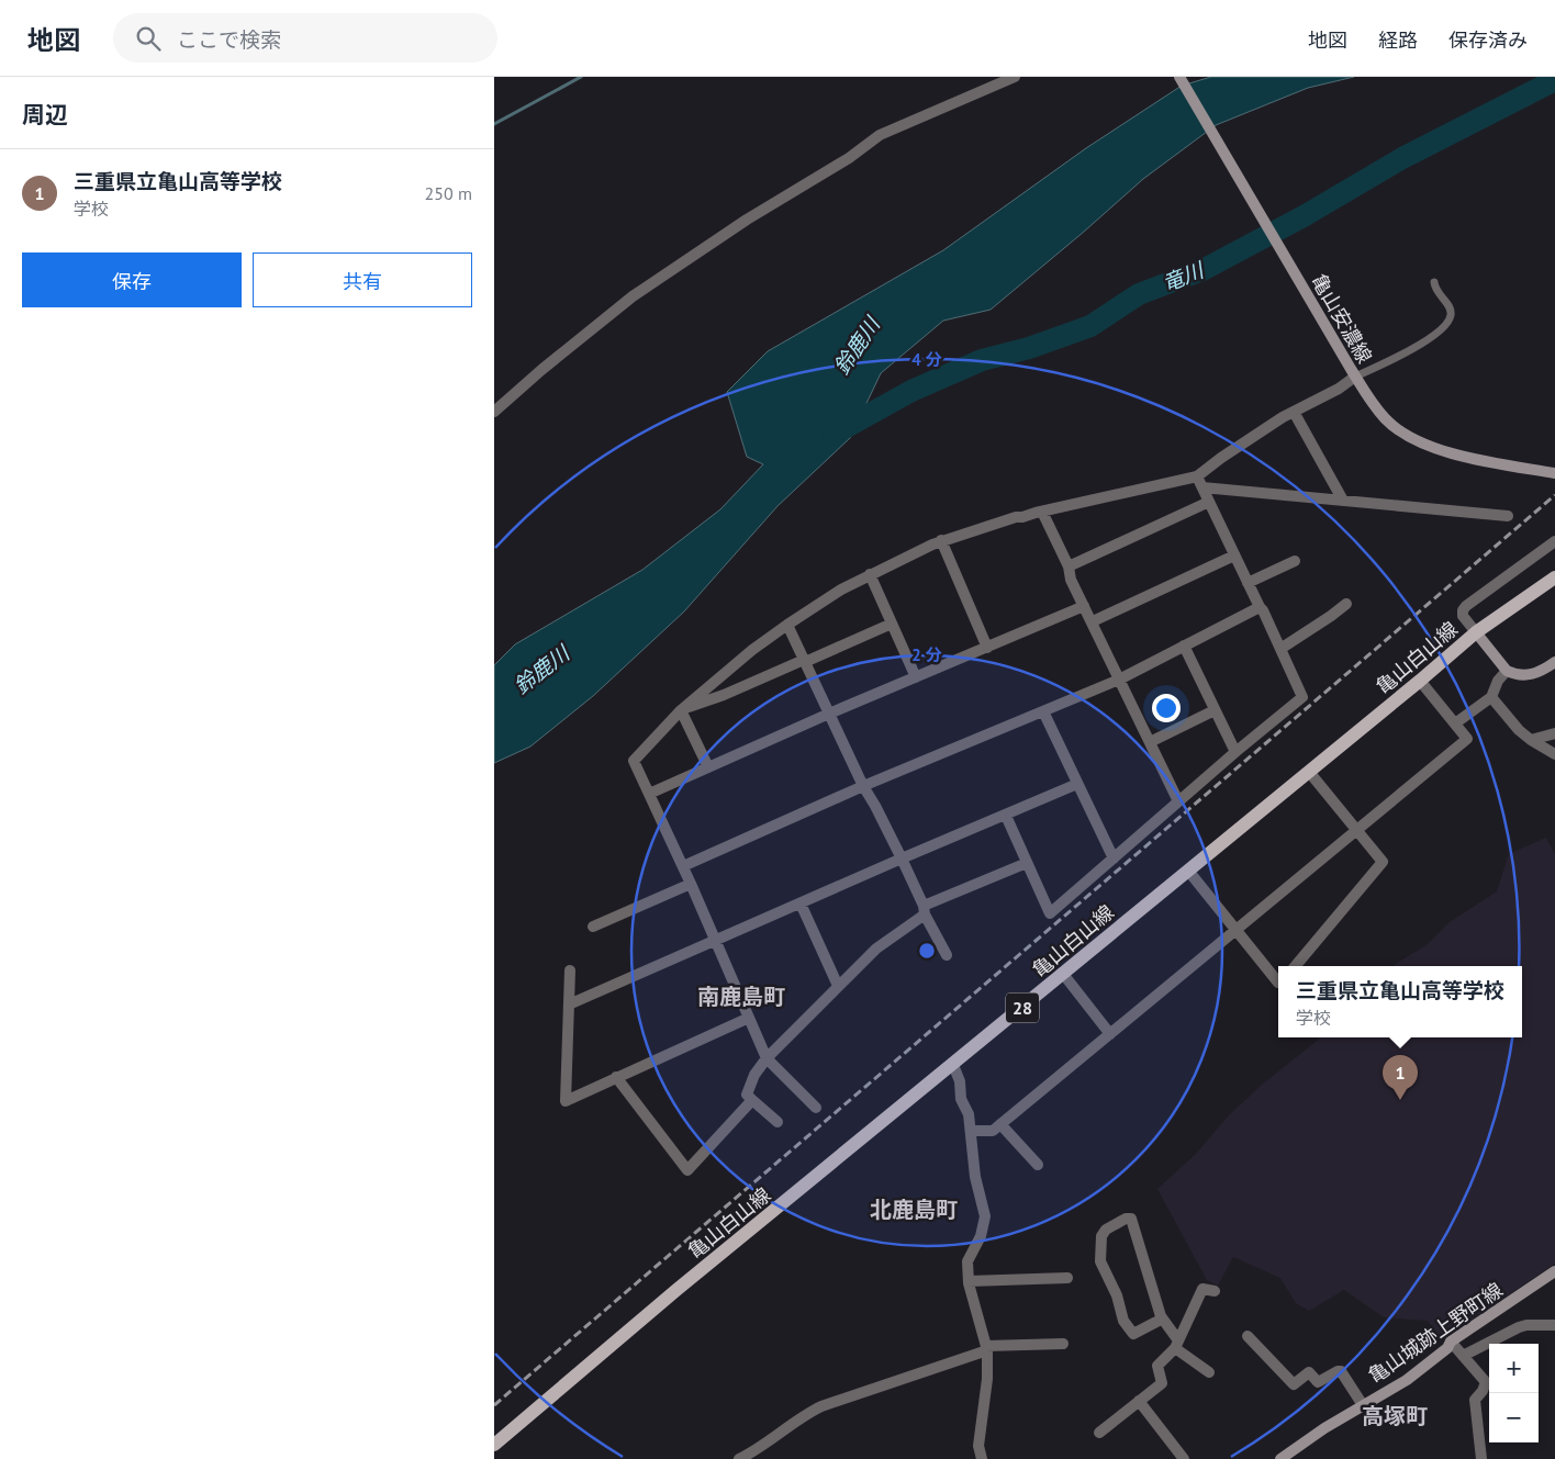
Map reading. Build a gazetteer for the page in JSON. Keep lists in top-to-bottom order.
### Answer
{
  "streets": {
    "main road": [
      "亀山安濃線",
      "亀山白山線",
      "28",
      "亀山城跡上野町線"
    ]
  },
  "districts": ["南鹿島町", "北鹿島町", "高塚町"],
  "water": ["竜川", "鈴鹿川"],
  "page": {
    "header": "地図",
    "search": "ここで検索",
    "nav": ["地図", "経路", "保存済み"],
    "heading": "周辺",
    "list": [
      {
        "mark": "1",
        "name": "三重県立亀山高等学校",
        "note": "学校",
        "value": "250 m"
      }
    ],
    "buttons": ["保存", "共有"],
    "popup": ["三重県立亀山高等学校", "学校"],
    "pins": "1",
    "map_buttons": ["+", "−"]
  },
  "rings": ["4 分", "2 分"]
}
